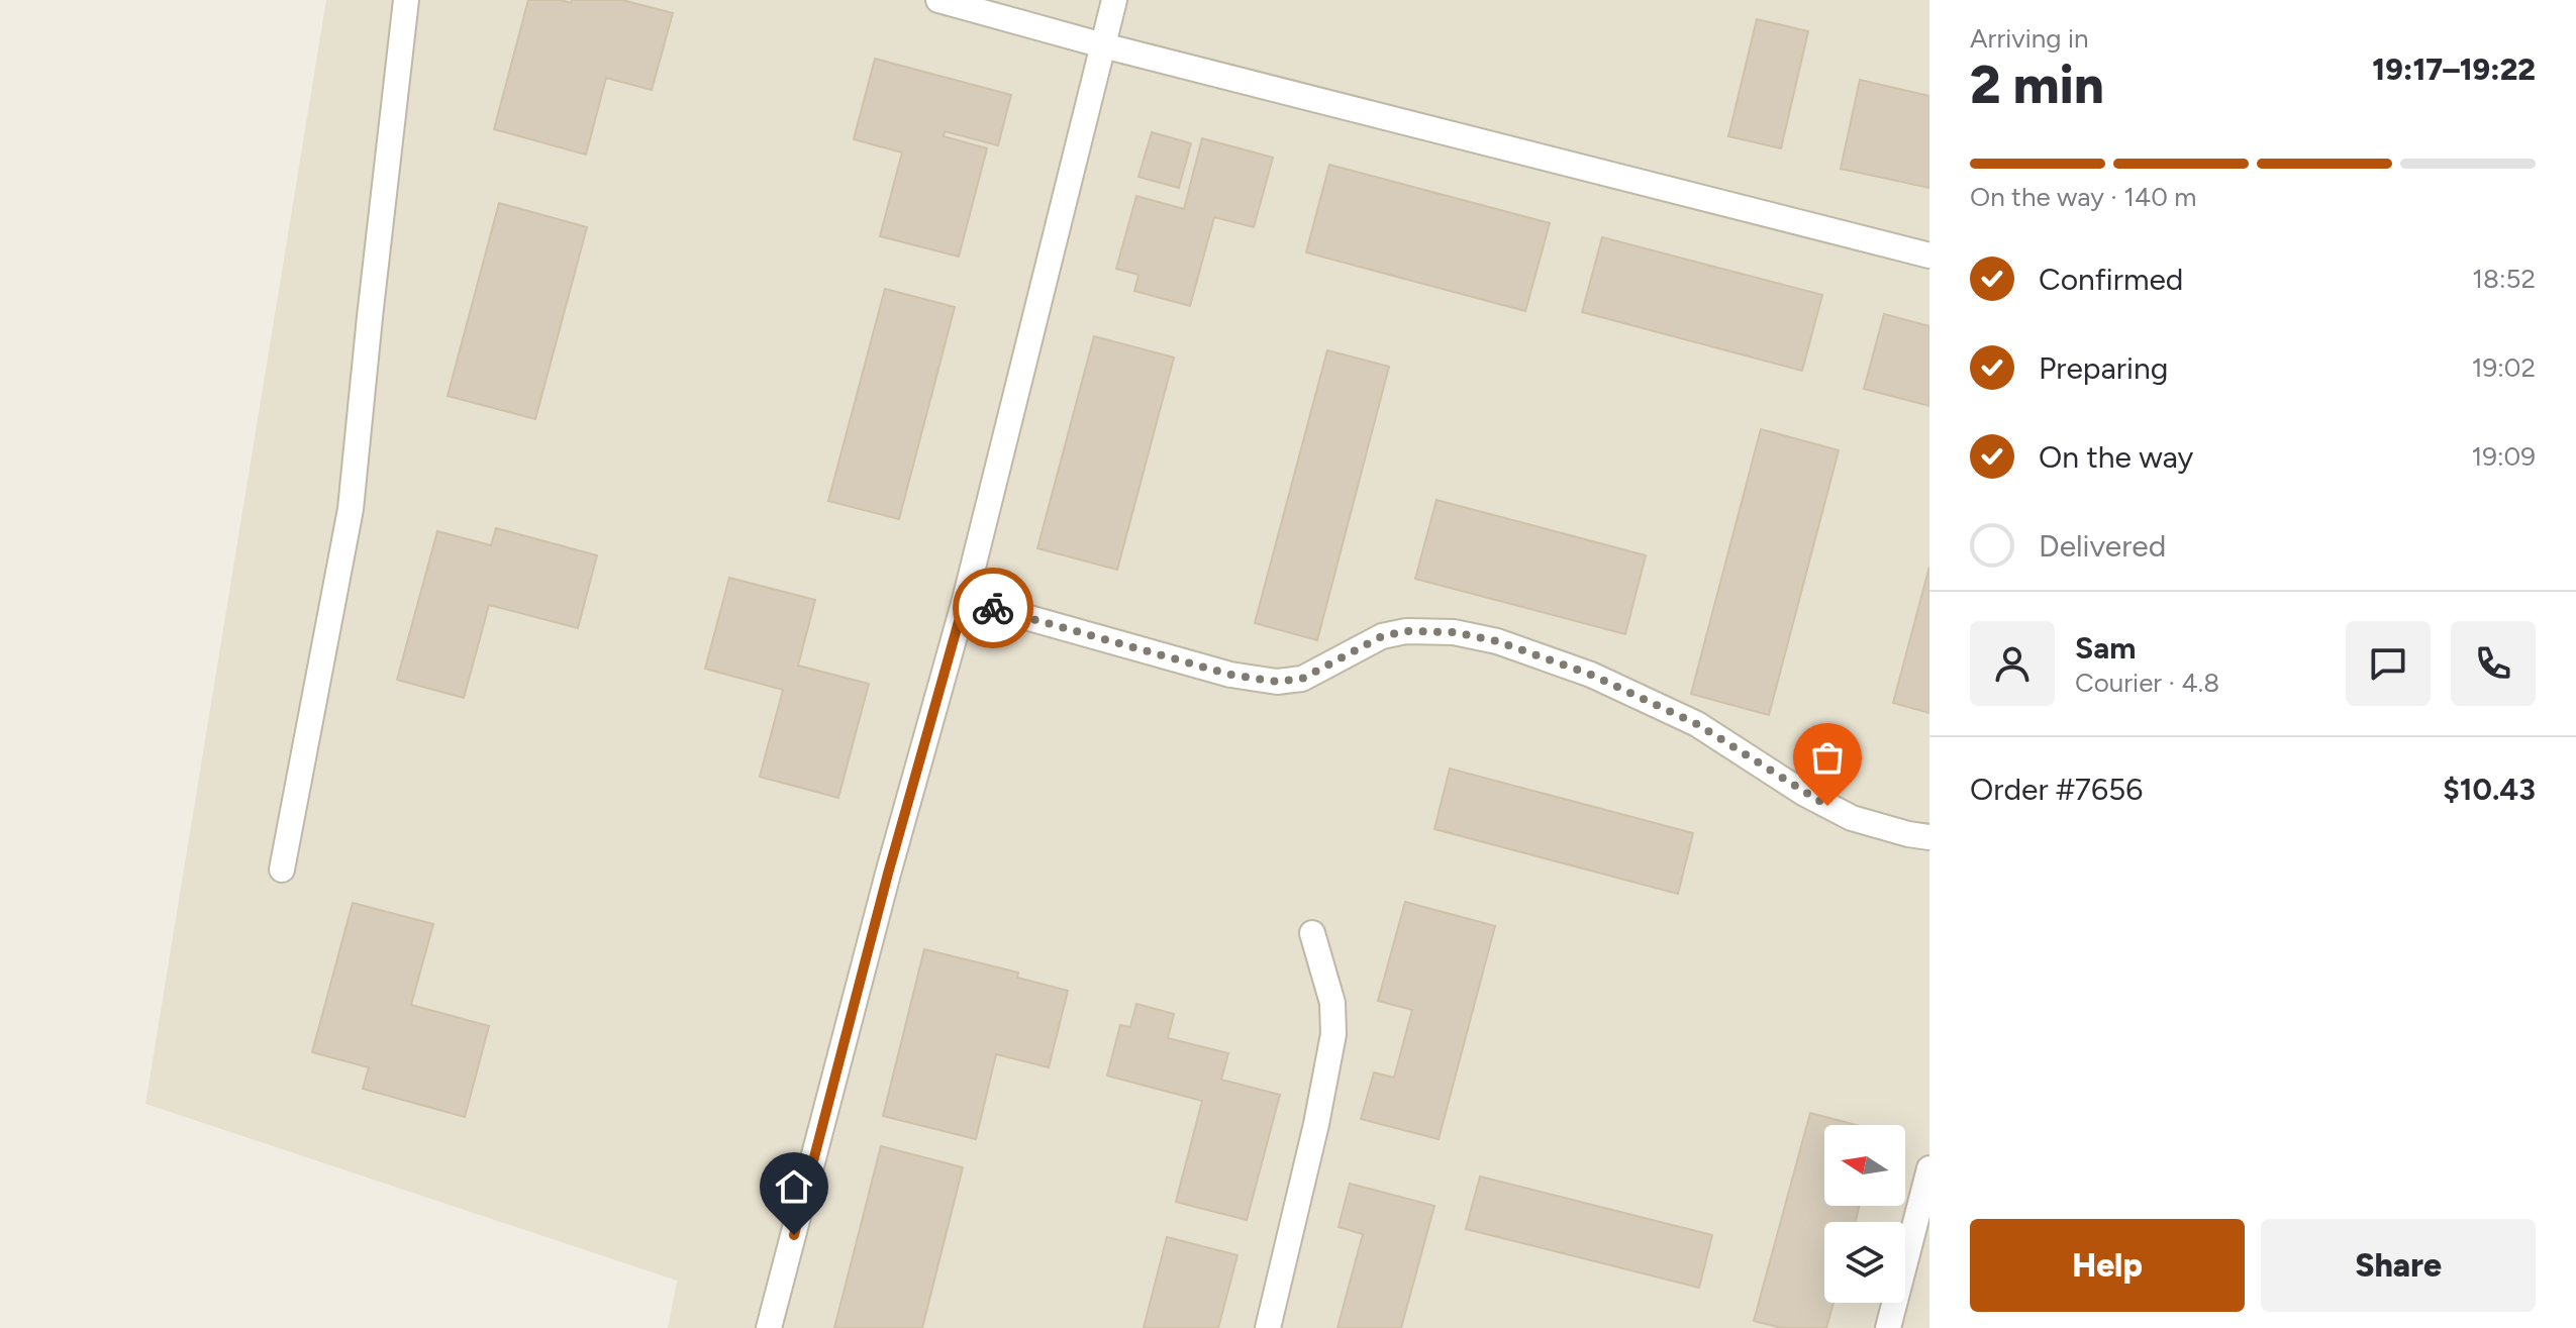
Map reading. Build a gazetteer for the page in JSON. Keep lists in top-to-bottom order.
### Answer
{
  "north": "left",
  "page": {
    "heading": ["2 min", "Arriving in", "19:17–19:22"],
    "panel": [
      "Sam",
      "Courier · 4.8",
      "Order #7656",
      "$10.43"
    ],
    "bar": "On the way · 140 m",
    "list": [
      ["Confirmed", "18:52"],
      ["Preparing", "19:02"],
      ["On the way", "19:09"],
      "Delivered"
    ],
    "buttons": ["Help", "Share"]
  }
}
